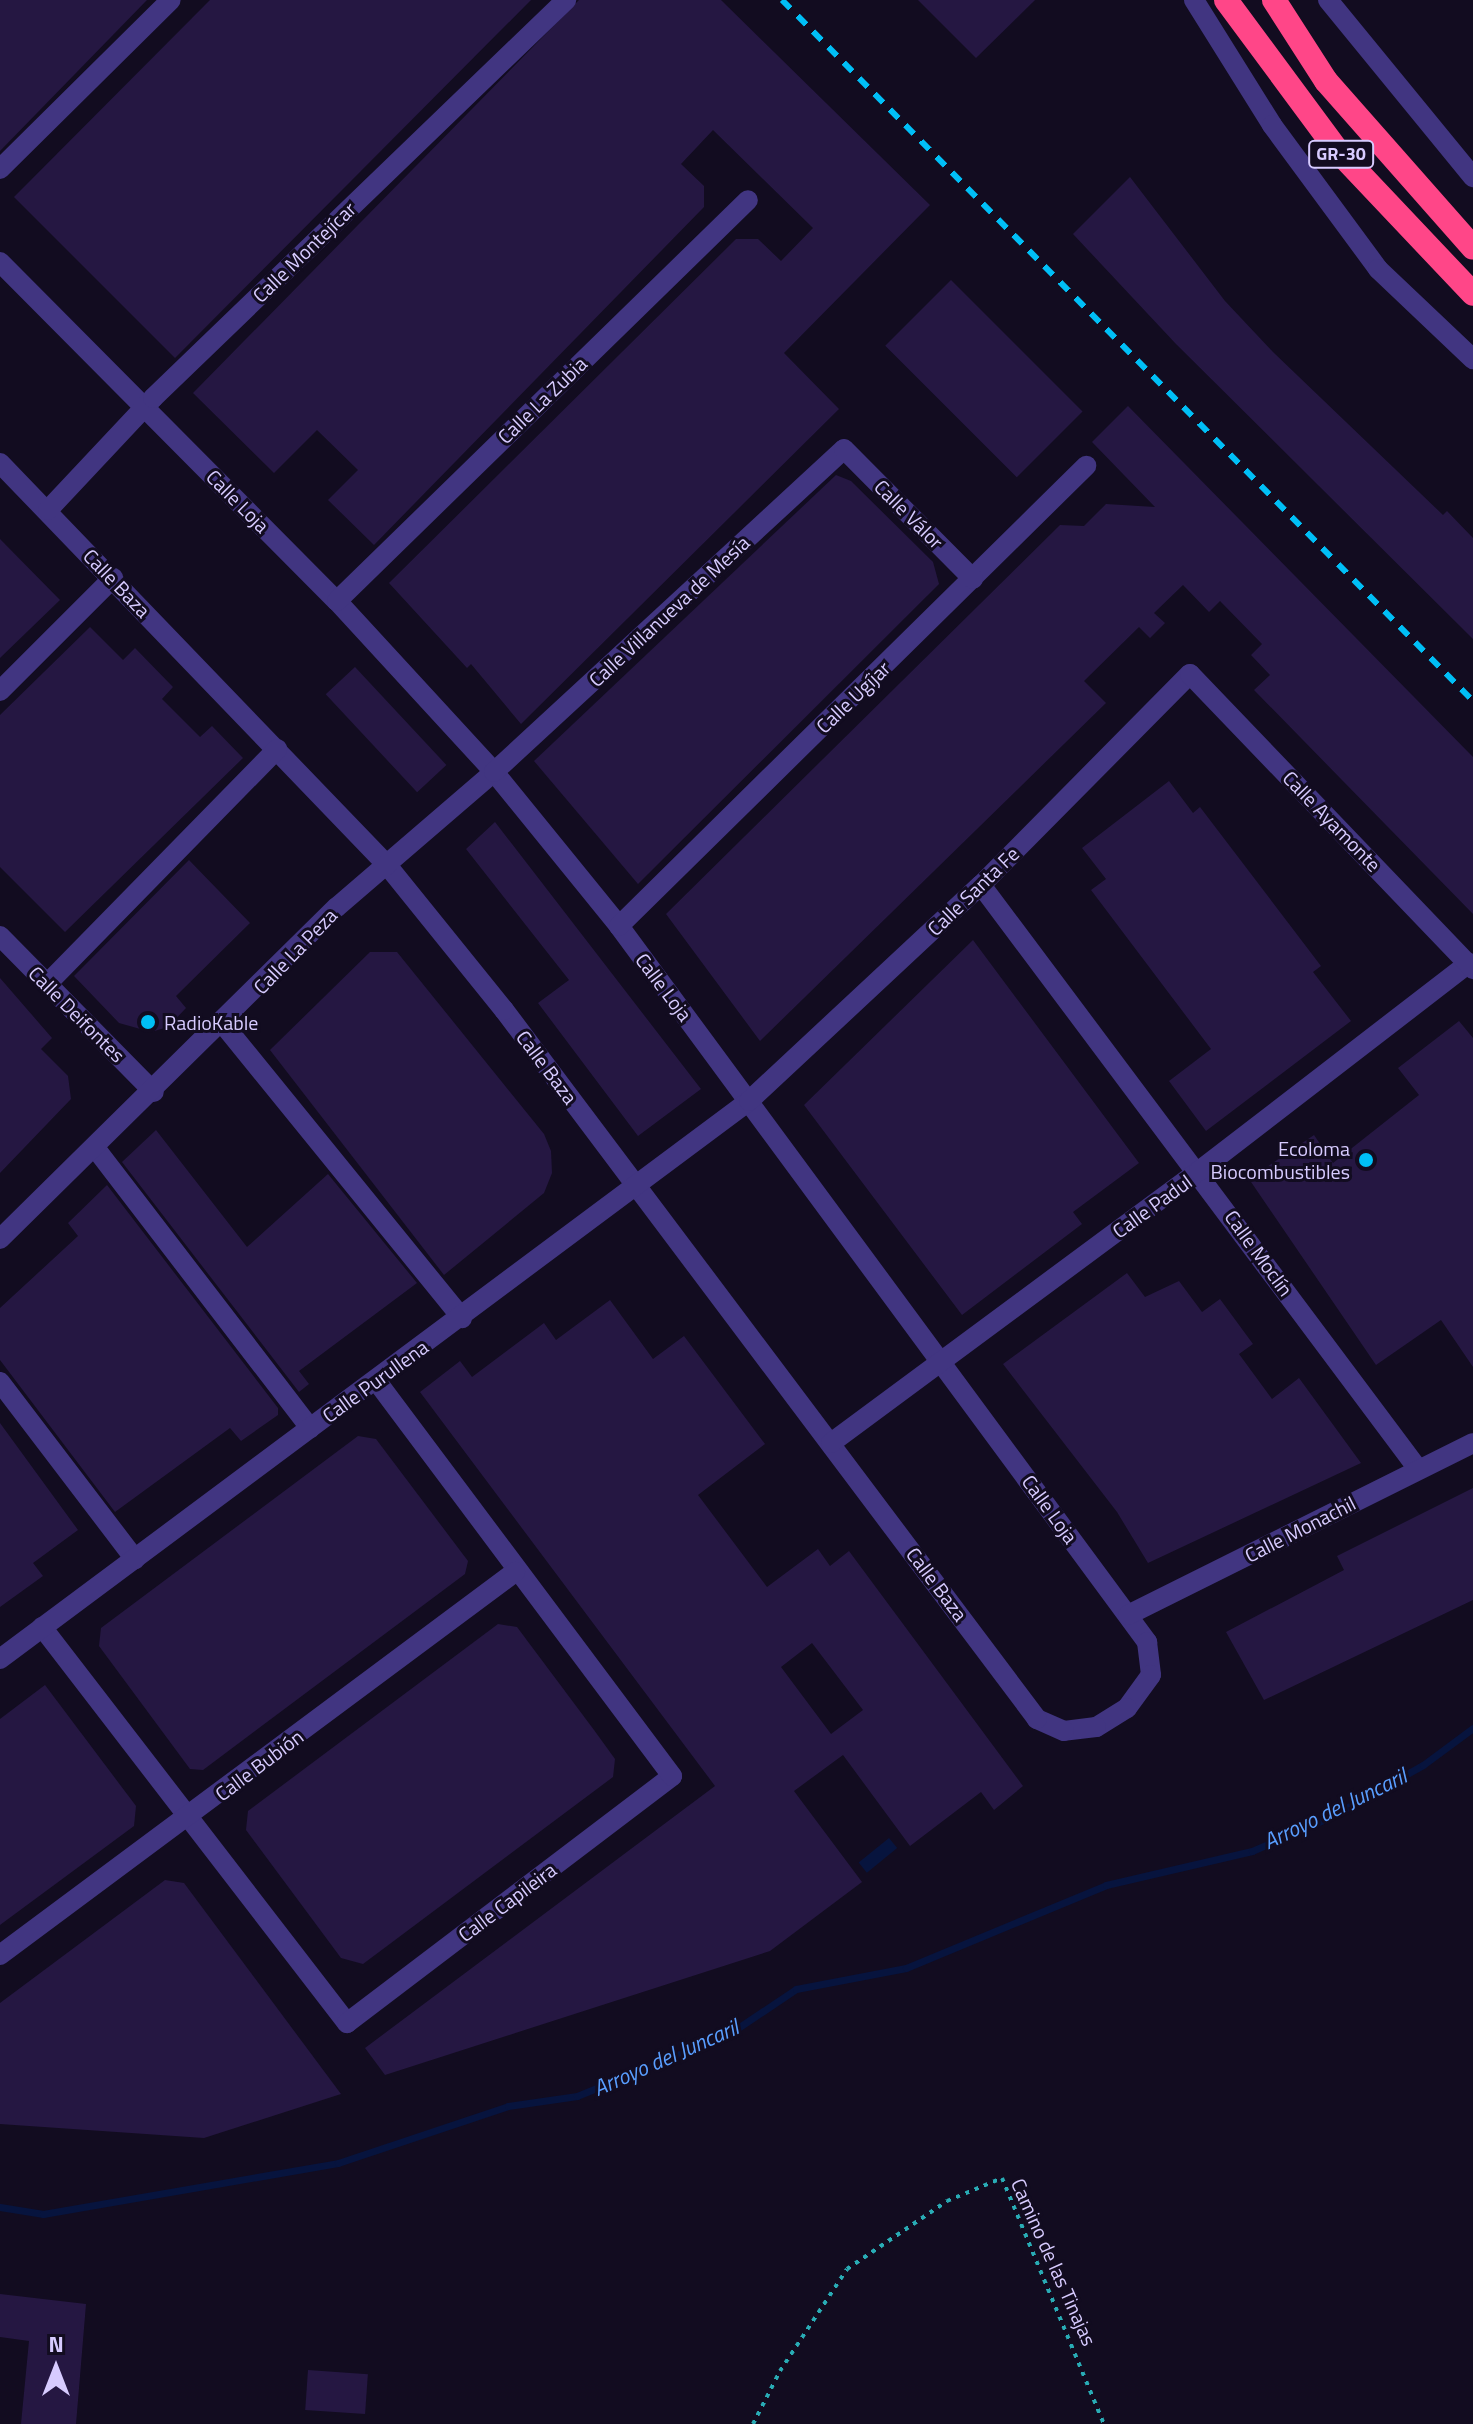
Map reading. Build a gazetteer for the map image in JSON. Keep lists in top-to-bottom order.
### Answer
{
  "streets": {
    "highway": ["GR-30"],
    "street": [
      "Calle Montejícar",
      "Calle La Zubia",
      "Calle Loja",
      "Calle Válor",
      "Calle Baza",
      "Calle Villanueva de Mesía",
      "Calle Ugíjar",
      "Calle Ayamonte",
      "Calle Santa Fe",
      "Calle La Peza",
      "Calle Deifontes",
      "Calle Padul",
      "Calle Moclín",
      "Calle Purullena",
      "Calle Monachil",
      "Calle Bubión",
      "Calle Capileira"
    ],
    "path": ["Camino de las Tinajas"]
  },
  "crossings": [
    ["Calle Montejícar", "Calle Loja"],
    ["Calle Montejícar", "Calle Baza"],
    ["Calle La Zubia", "Calle Loja"],
    ["Calle Loja", "Calle Baza"],
    ["Calle Loja", "Calle Villanueva de Mesía"],
    ["Calle Loja", "Calle Ugíjar"],
    ["Calle Loja", "Calle Santa Fe"],
    ["Calle Loja", "Calle La Peza"],
    ["Calle Loja", "Calle Padul"],
    ["Calle Loja", "Calle Purullena"],
    ["Calle Loja", "Calle Monachil"],
    ["Calle Válor", "Calle Villanueva de Mesía"],
    ["Calle Válor", "Calle Ugíjar"],
    ["Calle Baza", "Calle La Peza"],
    ["Calle Baza", "Calle Padul"],
    ["Calle Baza", "Calle Purullena"],
    ["Calle Villanueva de Mesía", "Calle La Peza"],
    ["Calle Ayamonte", "Calle Santa Fe"],
    ["Calle Ayamonte", "Calle Padul"],
    ["Calle Santa Fe", "Calle Moclín"],
    ["Calle Santa Fe", "Calle Purullena"],
    ["Calle La Peza", "Calle Deifontes"],
    ["Calle Padul", "Calle Moclín"],
    ["Calle Moclín", "Calle Monachil"],
    ["Calle Purullena", "Calle Capileira"],
    ["Calle Bubión", "Calle Capileira"]
  ],
  "water": ["Arroyo del Juncaril"],
  "places": ["RadioKable", "Ecoloma Biocombustibles"],
  "north": "top"
}
